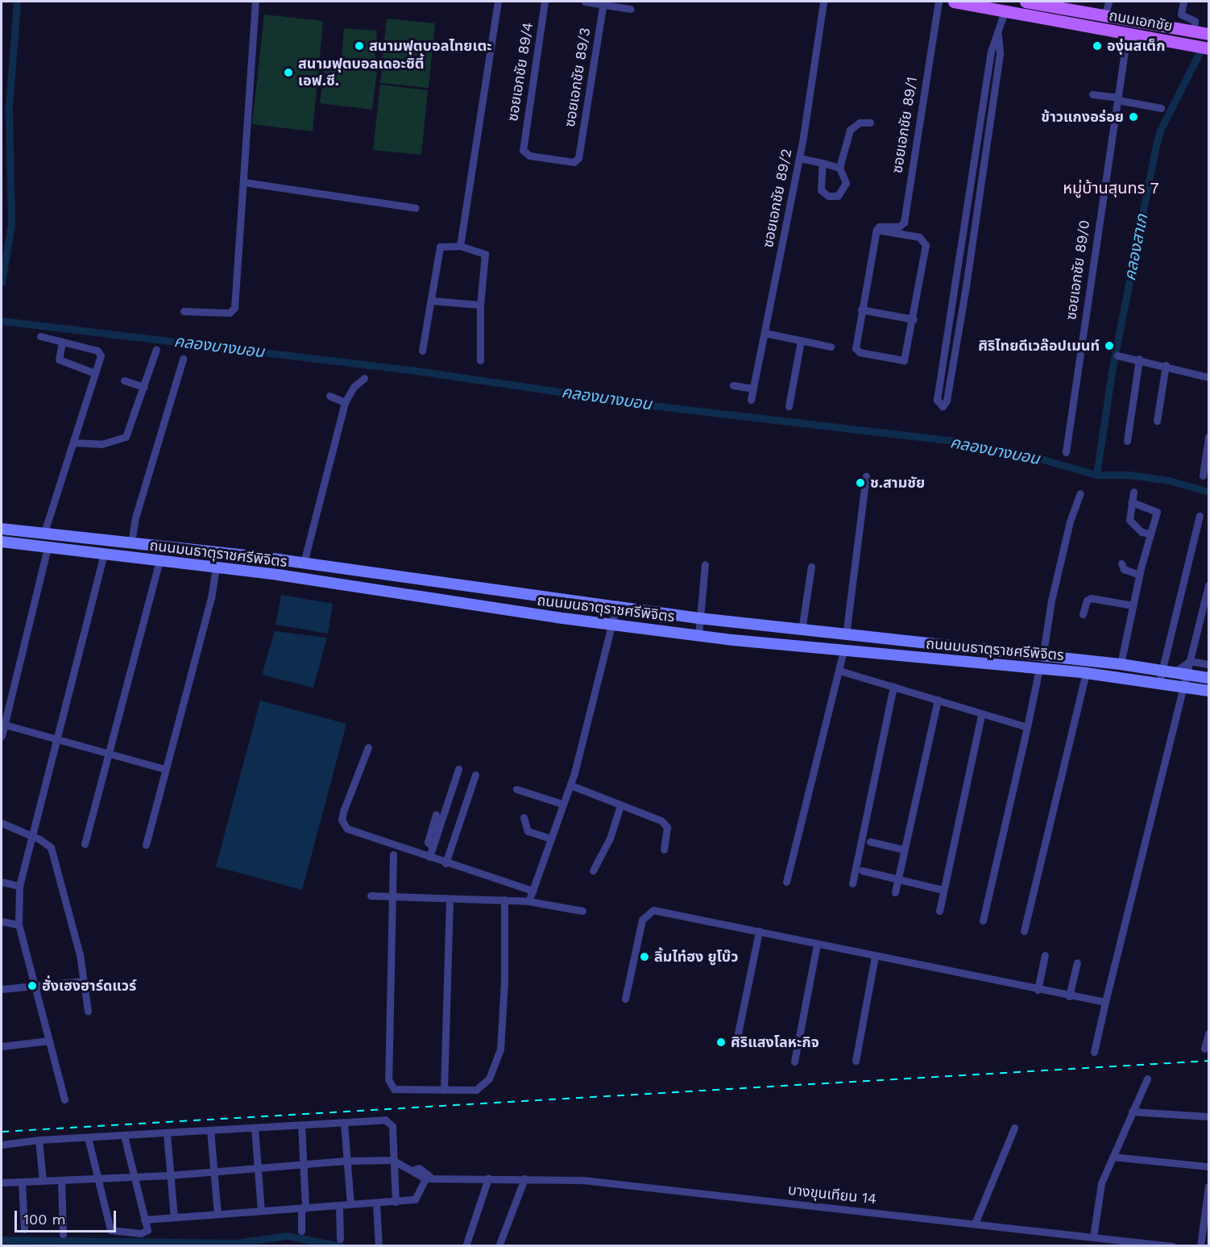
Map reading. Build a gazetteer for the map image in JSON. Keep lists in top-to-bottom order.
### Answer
{
  "streets": {
    "main road": ["ถนนเอกชัย"],
    "street": [
      "ซอยเอกชัย 89/4",
      "ซอยเอกชัย 89/3",
      "ซอยเอกชัย 89/1",
      "ซอยเอกชัย 89/2",
      "ซอยเอกชัย 89/0",
      "ถนนมนธาตุราชศรีพิจิตร",
      "บางขุนเทียน 14"
    ]
  },
  "crossings": [
    ["ถนนเอกชัย", "ซอยเอกชัย 89/0"],
    ["ซอยเอกชัย 89/4", "ซอยเอกชัย 89/3"]
  ],
  "districts": ["หมู่บ้านสุนทร 7"],
  "water": ["คลองสาเก", "คลองบางบอน"],
  "places": [
    "สนามฟุตบอลไทยเตะ",
    "องุ่นสเต็ก",
    "สนามฟุตบอลเดอะซิตี้ เอฟ.ซี.",
    "ข้าวแกงอร่อย",
    "ศิริไทยดีเวล๊อปเมนท์",
    "ช.สามชัย",
    "ลิ้มไท๋ฮง ยูโบ๊ว",
    "ฮั่งเฮงฮาร์ดแวร์",
    "ศิริแสงโลหะกิจ"
  ],
  "scale_bar": "100 m"
}
